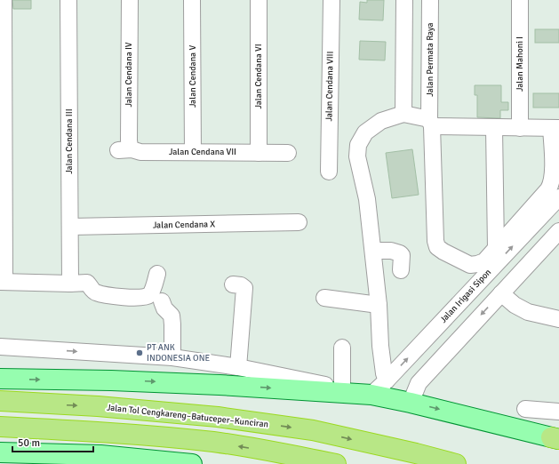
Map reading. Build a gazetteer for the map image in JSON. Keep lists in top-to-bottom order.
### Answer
{
  "streets": {
    "highway": ["Jalan Tol Cengkareng–Batuceper–Kunciran"],
    "street": [
      "Jalan Permata Raya",
      "Jalan Mahoni I",
      "Jalan Cendana IV",
      "Jalan Cendana V",
      "Jalan Cendana VI",
      "Jalan Cendana VIII",
      "Jalan Cendana III",
      "Jalan Cendana VII",
      "Jalan Cendana X",
      "Jalan Irigasi Sipon"
    ]
  },
  "crossings": [
    ["Jalan Cendana IV", "Jalan Cendana VII"],
    ["Jalan Cendana V", "Jalan Cendana VII"],
    ["Jalan Cendana VI", "Jalan Cendana VII"],
    ["Jalan Cendana III", "Jalan Cendana X"]
  ],
  "places": ["PT ANK INDONESIA ONE"],
  "scale_bar": "50 m"
}
